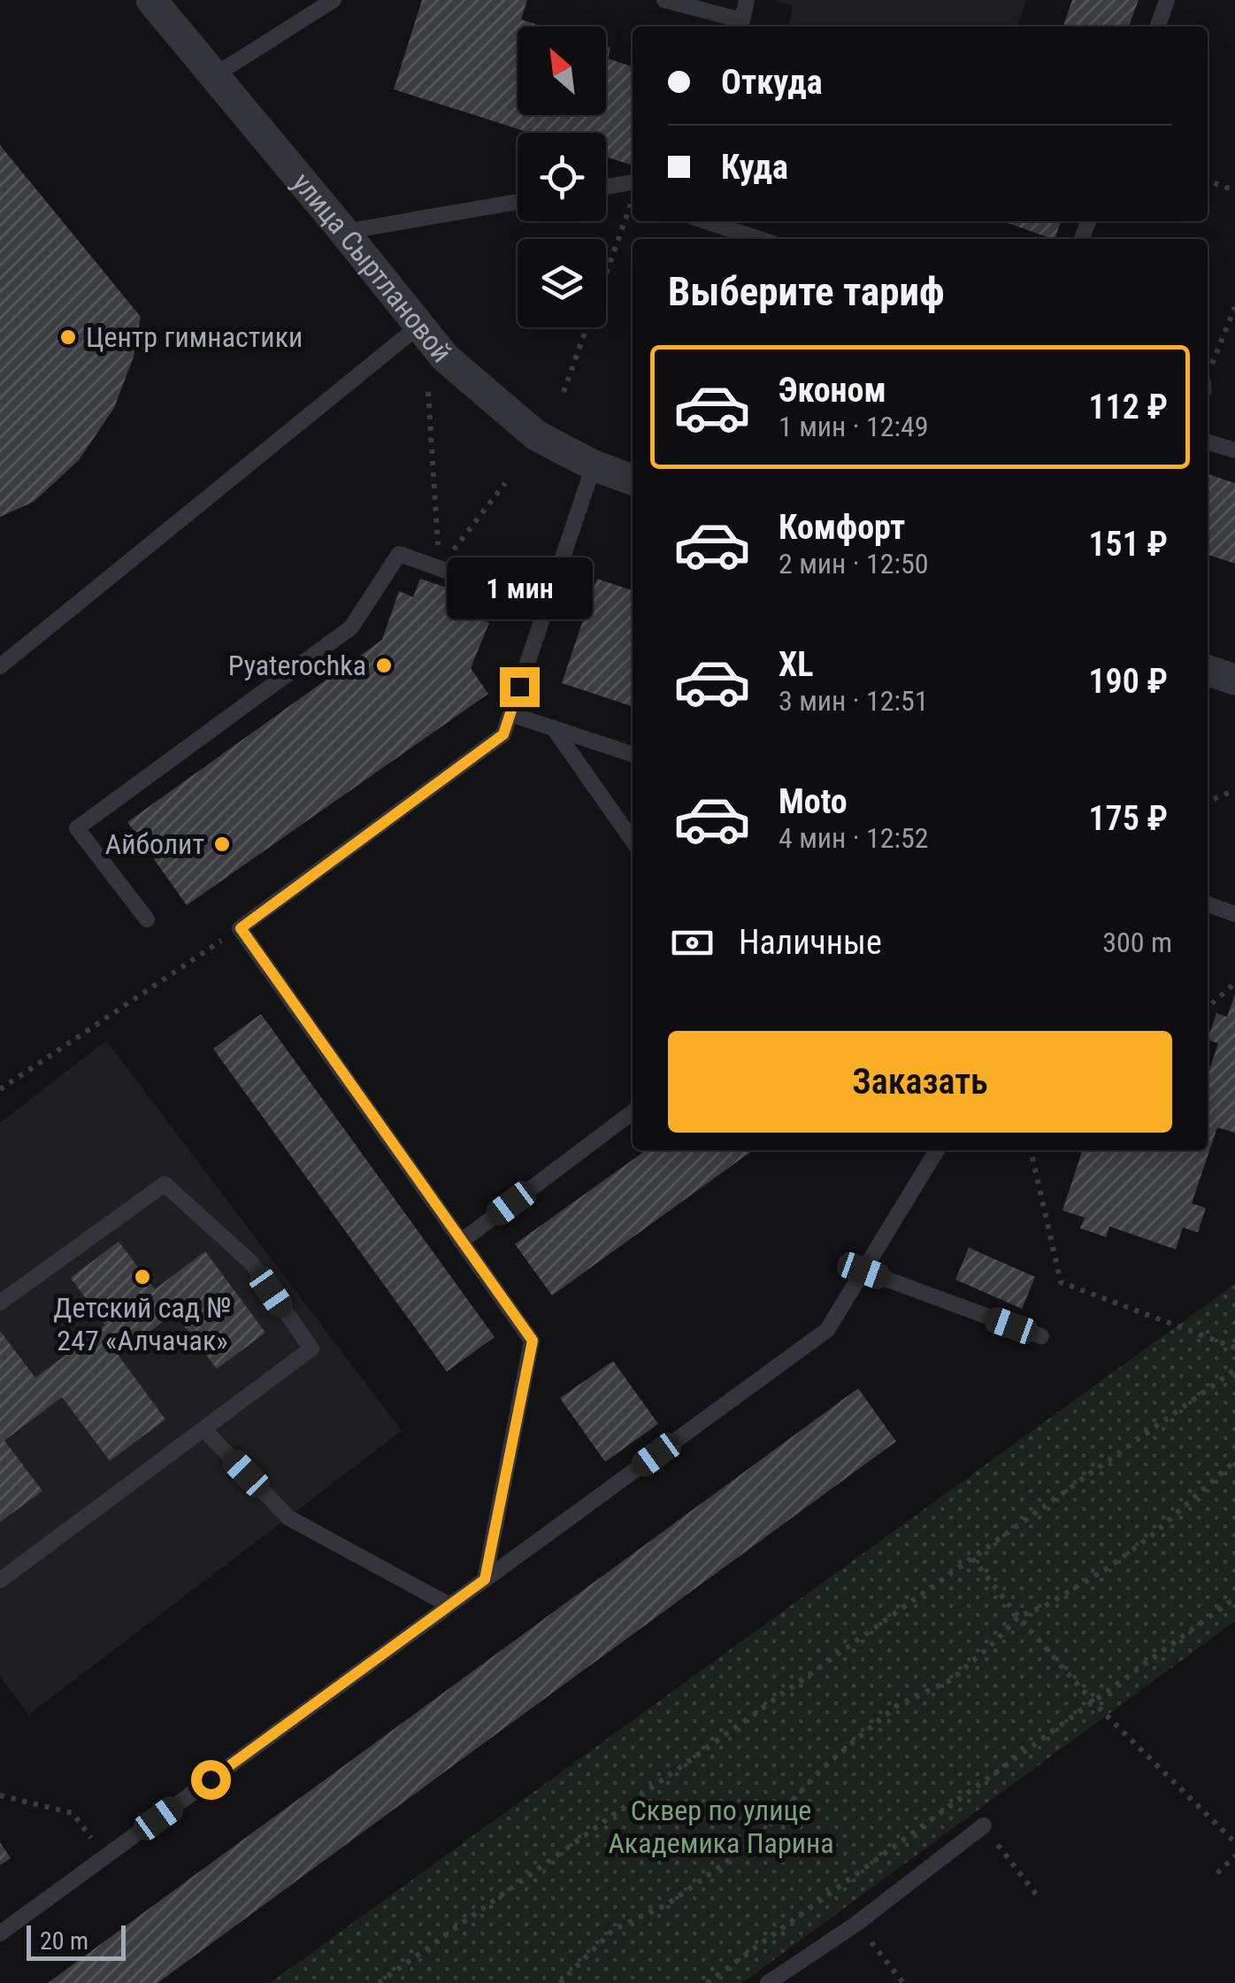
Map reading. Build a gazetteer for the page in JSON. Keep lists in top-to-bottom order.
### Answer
{
  "streets": {
    "street": ["улица Сыртлановой"]
  },
  "parks": ["Сквер по улице Академика Парина"],
  "places": [
    "Центр гимнастики",
    "Pyaterochka",
    "Айболит",
    "Детский сад № 247 «Алчачак»"
  ],
  "scale_bar": "20 m",
  "north": "top left",
  "page": {
    "banner": ["Откуда", "Куда"],
    "heading": "Выберите тариф",
    "list": [
      {
        "name": "Эконом",
        "note": "1 мин · 12:49",
        "value": "112 ₽"
      },
      {
        "name": "Комфорт",
        "note": "2 мин · 12:50",
        "value": "151 ₽"
      },
      {
        "name": "XL",
        "note": "3 мин · 12:51",
        "value": "190 ₽"
      },
      {
        "name": "Moto",
        "note": "4 мин · 12:52",
        "value": "175 ₽"
      }
    ],
    "bubble": "1 мин",
    "pay": ["Наличные", "300 m"],
    "buttons": "Заказать",
    "scale": "20 m"
  }
}
